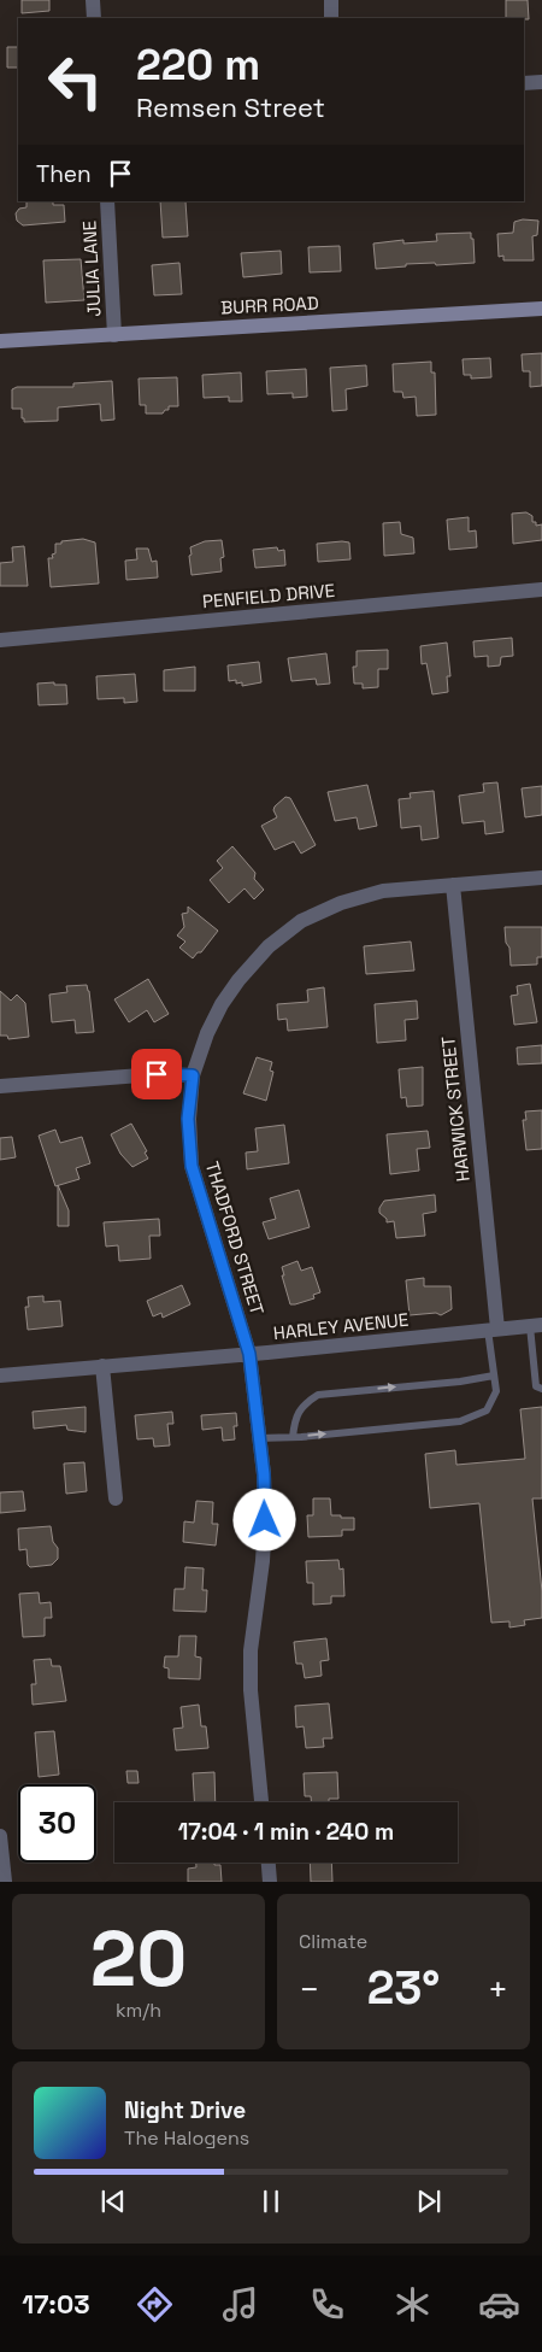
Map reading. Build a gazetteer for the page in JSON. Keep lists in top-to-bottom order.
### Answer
{
  "streets": {
    "street": [
      "JULIA LANE",
      "BURR ROAD",
      "PENFIELD DRIVE",
      "HARWICK STREET",
      "THADFORD STREET",
      "HARLEY AVENUE"
    ]
  },
  "crossings": [
    ["JULIA LANE", "BURR ROAD"],
    ["HARWICK STREET", "THADFORD STREET"],
    ["HARWICK STREET", "HARLEY AVENUE"],
    ["THADFORD STREET", "HARLEY AVENUE"]
  ],
  "page": {
    "turn": ["220 m", "Remsen Street"],
    "then": "Then",
    "limit": "30",
    "trip": "17:04 · 1 min · 240 m",
    "tile": [
      ["20", "km/h"],
      "Climate"
    ],
    "heat": ["−", "23°", "+"],
    "song": ["Night Drive", "The Halogens"],
    "tabs": "17:03"
  }
}
